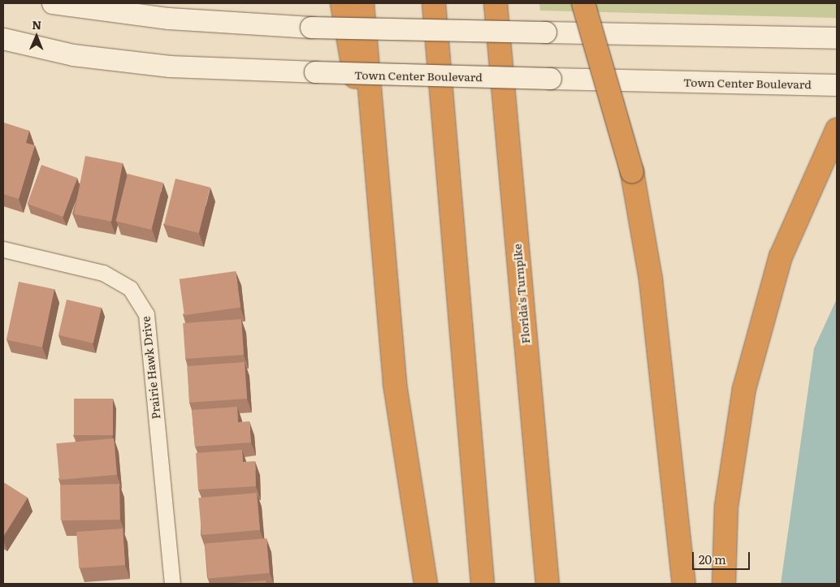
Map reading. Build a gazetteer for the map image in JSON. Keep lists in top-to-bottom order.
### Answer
{
  "streets": {
    "highway": ["Florida's Turnpike"],
    "main road": ["Town Center Boulevard"],
    "street": ["Prairie Hawk Drive"]
  },
  "scale_bar": "20 m",
  "north": "top"
}
